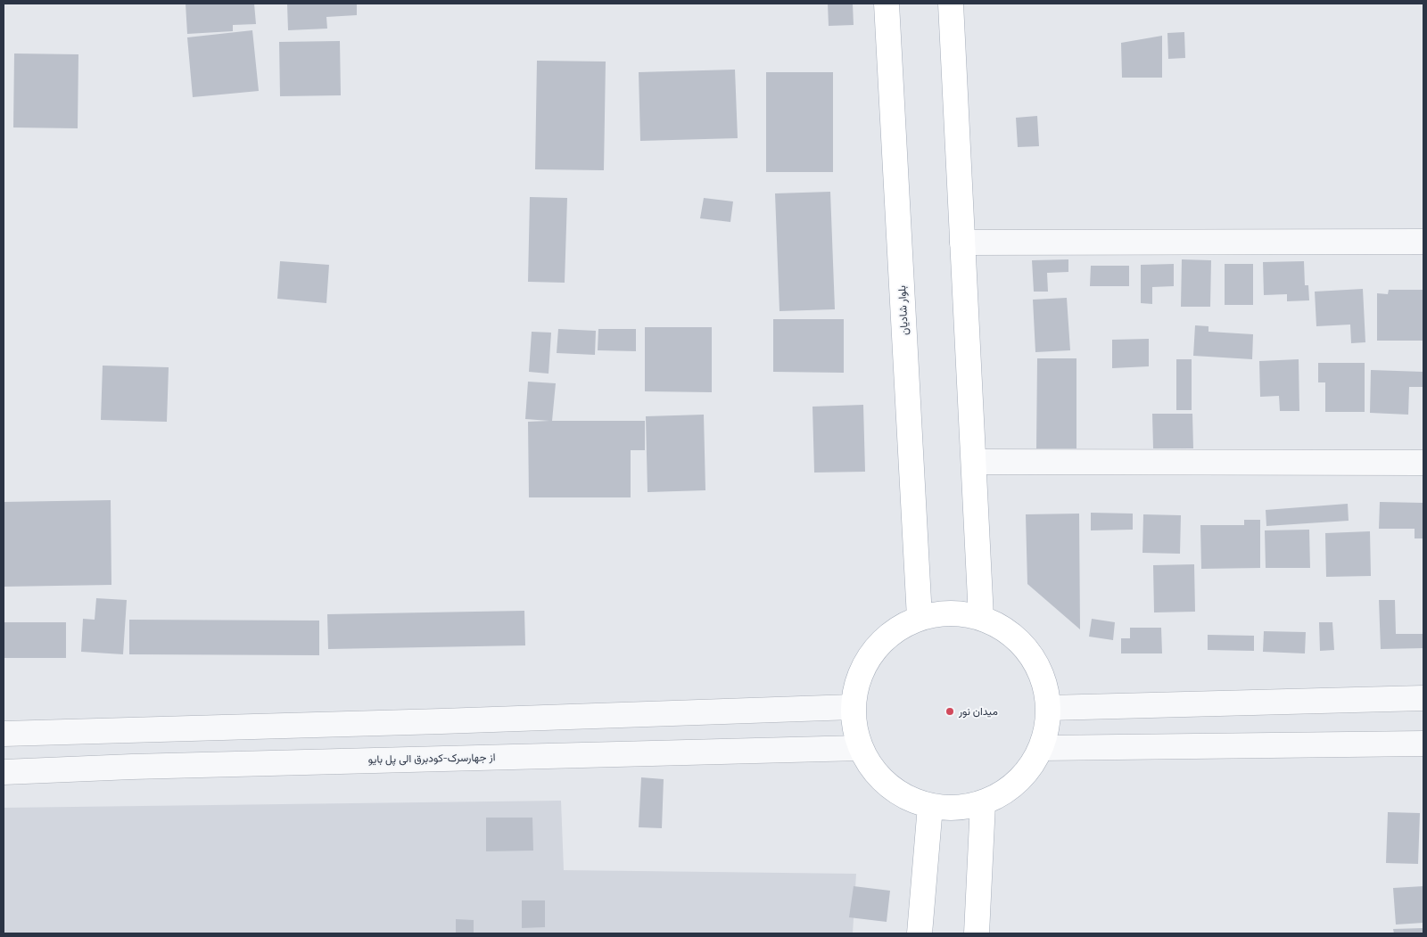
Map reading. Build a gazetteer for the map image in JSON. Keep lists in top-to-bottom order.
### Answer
{
  "streets": {
    "main road": ["بلوار شادیان"],
    "street": ["از جهارسرک-کودبرق الی پل بایو"]
  },
  "places": ["میدان نور"]
}
